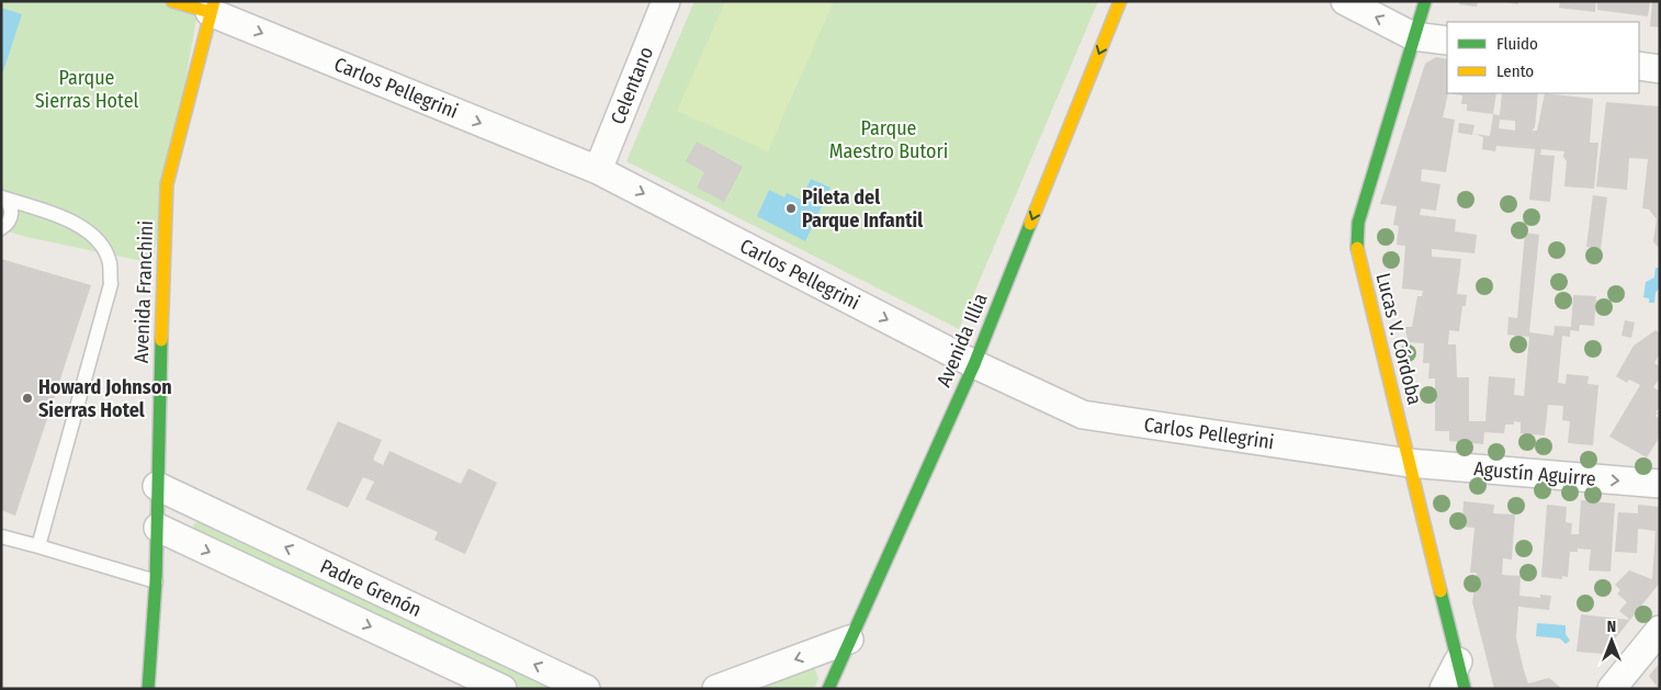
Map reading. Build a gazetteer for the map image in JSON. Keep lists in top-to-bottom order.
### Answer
{
  "streets": {
    "street": [
      "Celentano",
      "Carlos Pellegrini",
      "Avenida Franchini",
      "Lucas V. Córdoba",
      "Avenida Illia",
      "Agustín Aguirre",
      "Padre Grenón"
    ]
  },
  "crossings": [
    ["Celentano", "Carlos Pellegrini"],
    ["Carlos Pellegrini", "Avenida Franchini"],
    ["Carlos Pellegrini", "Lucas V. Córdoba"],
    ["Carlos Pellegrini", "Avenida Illia"],
    ["Carlos Pellegrini", "Agustín Aguirre"],
    ["Avenida Franchini", "Padre Grenón"],
    ["Lucas V. Córdoba", "Agustín Aguirre"]
  ],
  "one_way": ["Carlos Pellegrini", "Avenida Illia", "Agustín Aguirre"],
  "parks": ["Parque Sierras Hotel", "Parque Maestro Butori"],
  "places": ["Pileta del Parque Infantil", "Howard Johnson Sierras Hotel"],
  "legend": ["Fluido", "Lento"],
  "north": "top"
}
